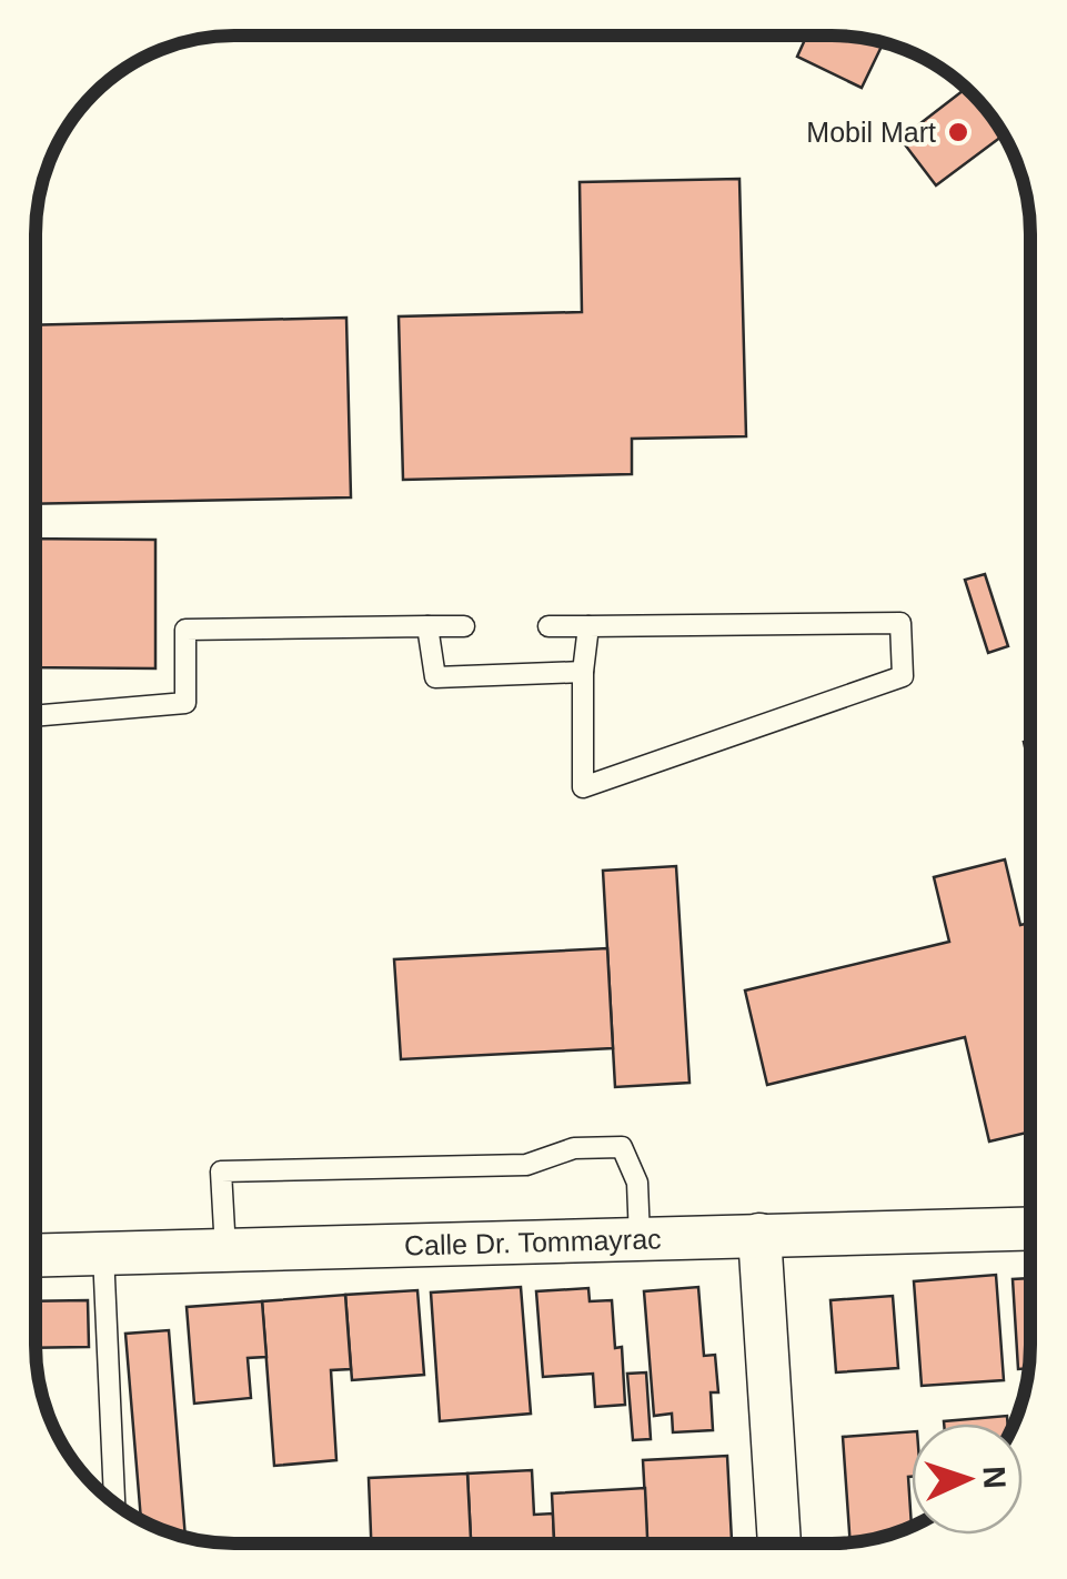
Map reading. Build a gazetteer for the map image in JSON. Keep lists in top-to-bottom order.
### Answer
{
  "streets": {
    "street": ["Calle Dr. Tommayrac"]
  },
  "places": ["Mobil Mart"],
  "north": "right"
}
